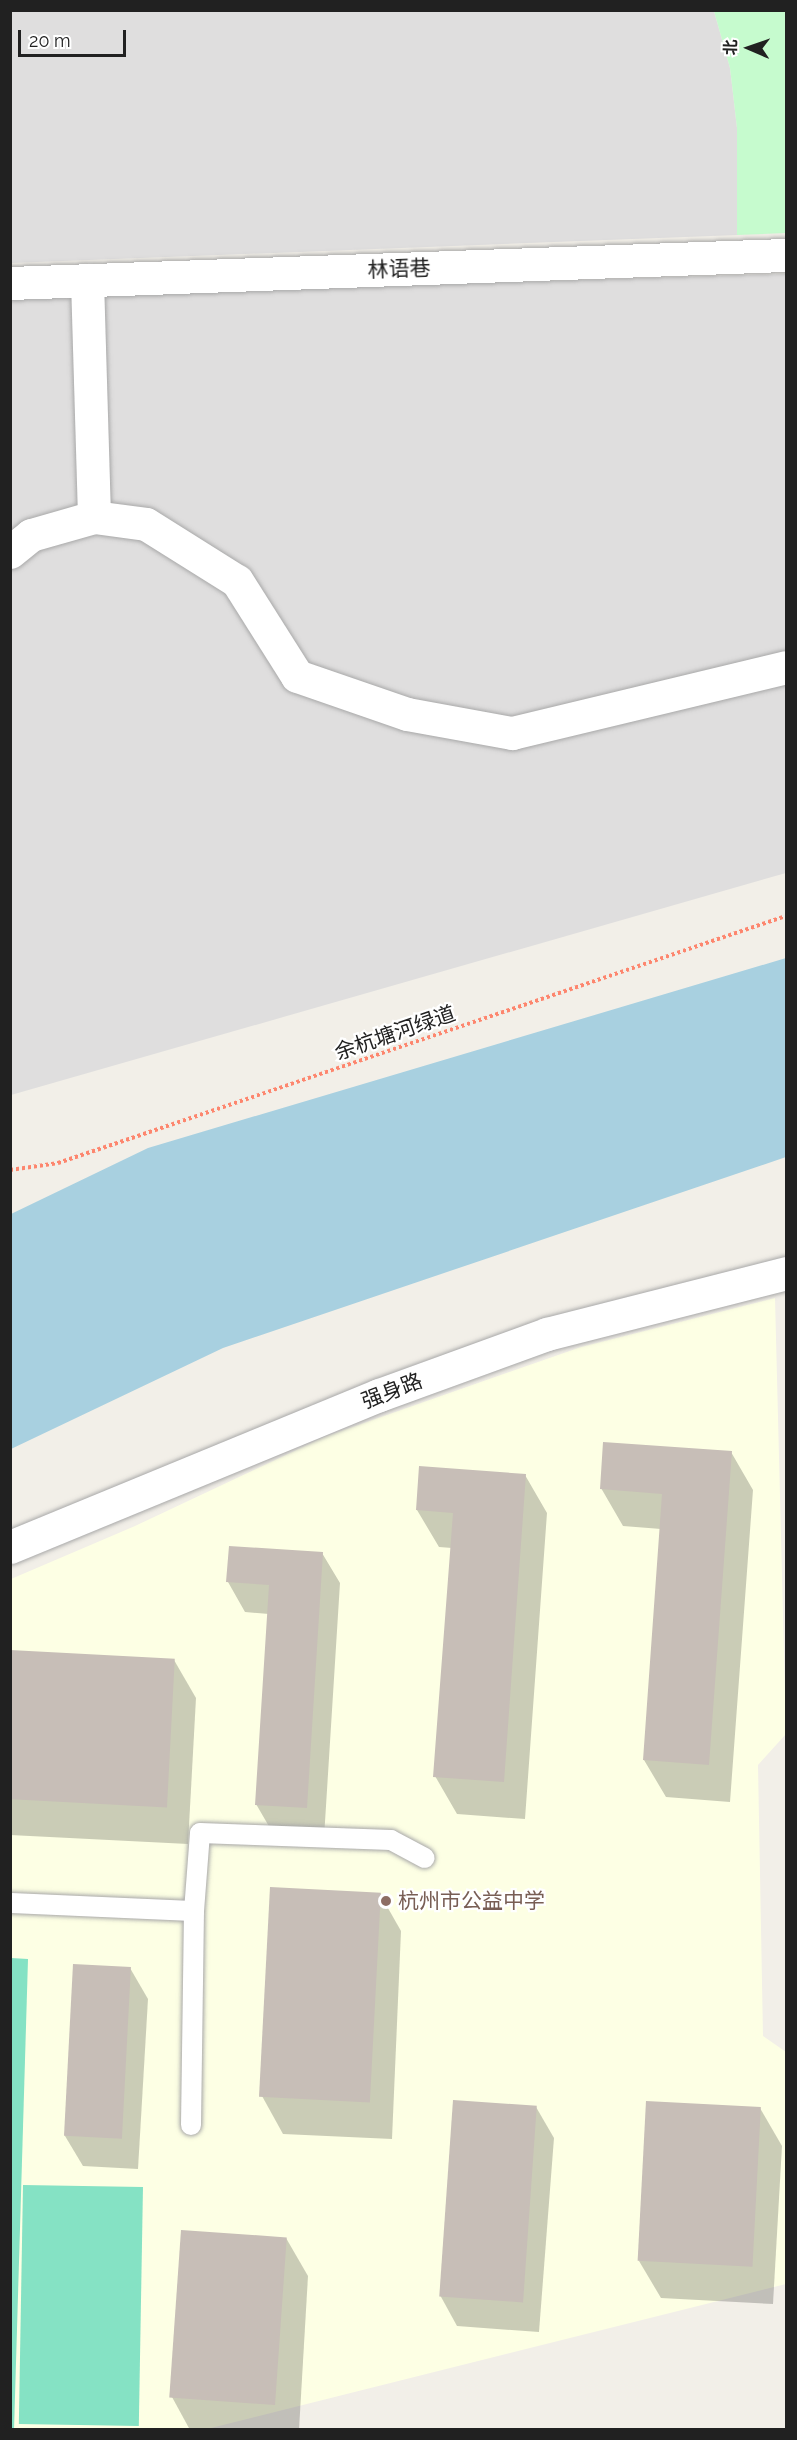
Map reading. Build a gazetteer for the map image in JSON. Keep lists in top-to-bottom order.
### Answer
{
  "streets": {
    "street": ["林语巷", "强身路"],
    "path": ["余杭塘河绿道"]
  },
  "places": ["杭州市公益中学"],
  "scale_bar": "20 m",
  "north": "left"
}
